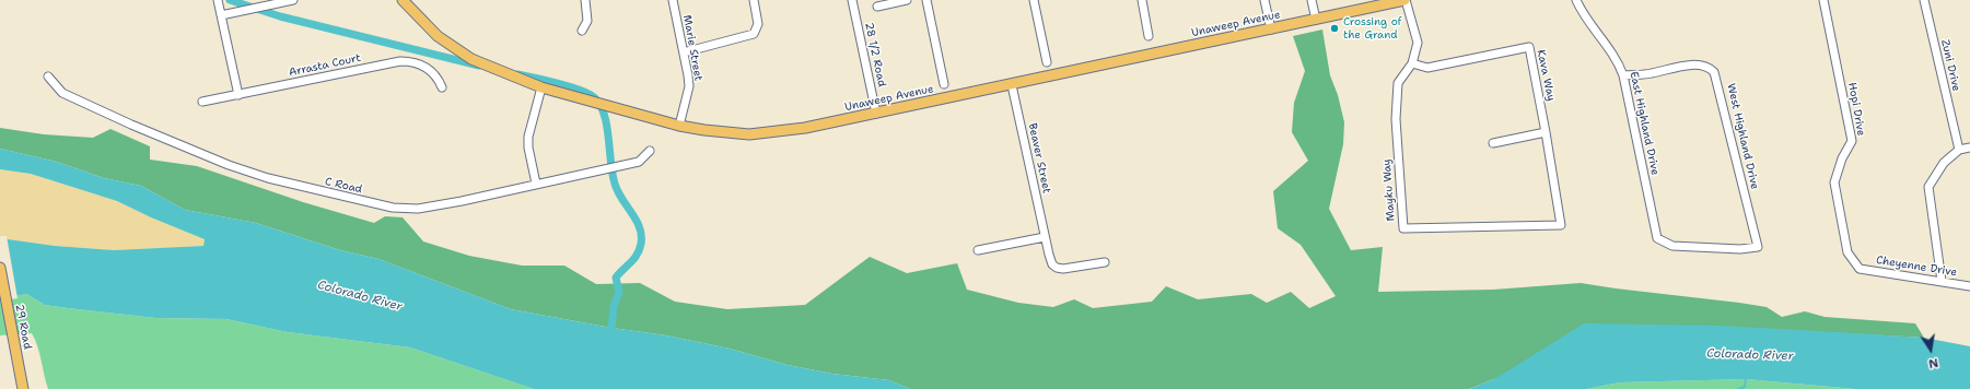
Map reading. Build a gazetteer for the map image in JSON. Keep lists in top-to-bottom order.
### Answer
{
  "streets": {
    "main road": ["Unaweep Avenue", "29 Road"],
    "street": [
      "Marie Street",
      "28 1/2 Road",
      "Arrasta Court",
      "Zuni Drive",
      "Kava Way",
      "Hopi Drive",
      "East Highland Drive",
      "West Highland Drive",
      "Beaver Street",
      "C Road",
      "Mayku Way",
      "Cheyenne Drive"
    ]
  },
  "crossings": [
    ["Unaweep Avenue", "Marie Street"],
    ["Unaweep Avenue", "28 1/2 Road"],
    ["Unaweep Avenue", "Beaver Street"],
    ["Unaweep Avenue", "Mayku Way"],
    ["Kava Way", "Mayku Way"],
    ["Hopi Drive", "Cheyenne Drive"],
    ["East Highland Drive", "West Highland Drive"]
  ],
  "water": ["Colorado River"],
  "places": ["Crossing of the Grand"],
  "north": "bottom"
}
